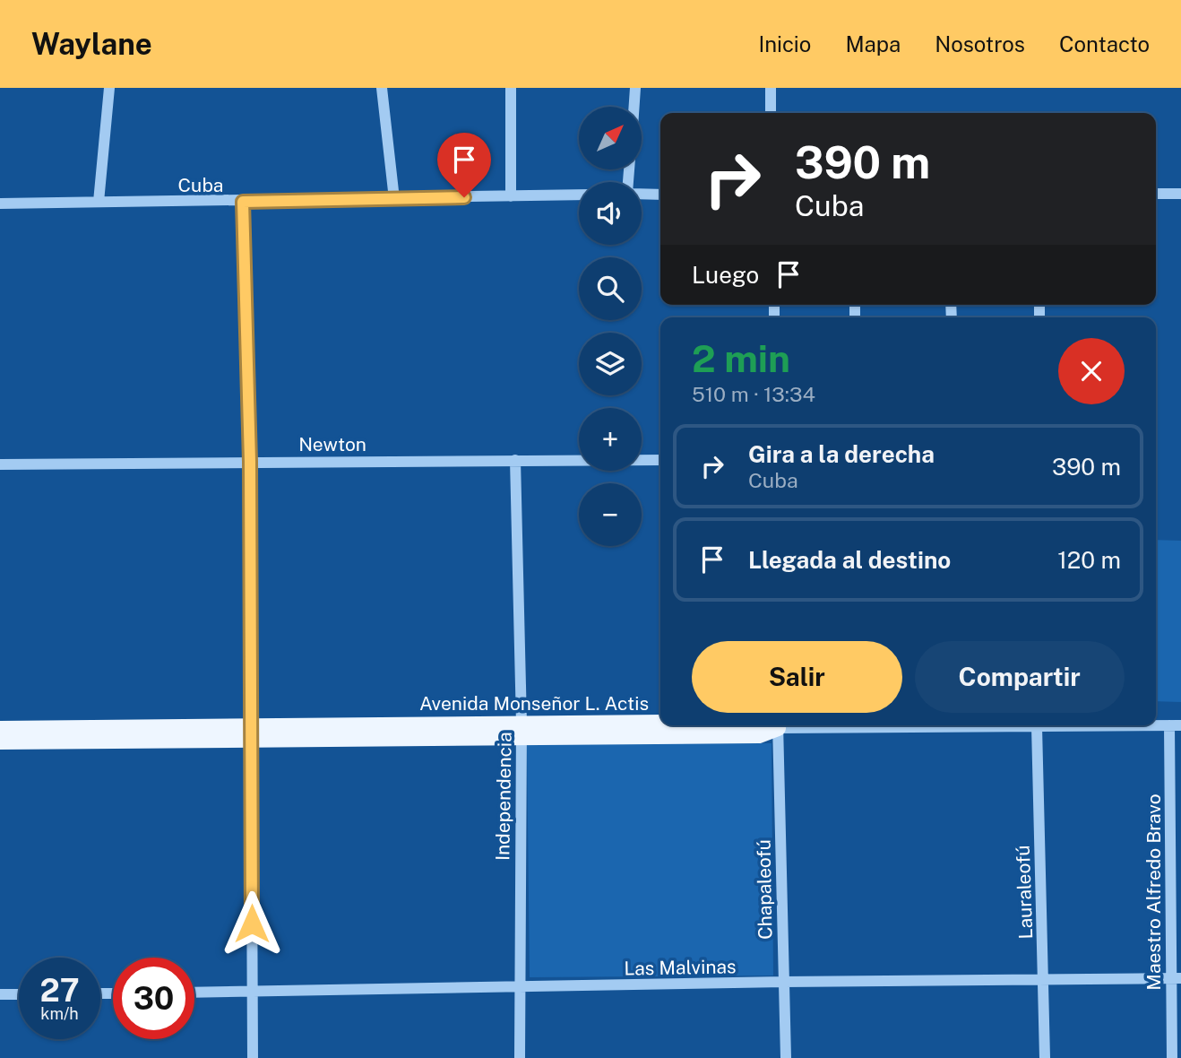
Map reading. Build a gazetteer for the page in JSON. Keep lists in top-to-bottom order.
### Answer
{
  "streets": {
    "main road": ["Avenida Monseñor L. Actis"],
    "street": [
      "Cuba",
      "Newton",
      "Independencia",
      "Chapaleofú",
      "Lauraleofú",
      "Maestro Alfredo Bravo",
      "Las Malvinas"
    ]
  },
  "crossings": [
    ["Newton", "Independencia"],
    ["Avenida Monseñor L. Actis", "Independencia"],
    ["Independencia", "Las Malvinas"],
    ["Chapaleofú", "Las Malvinas"],
    ["Lauraleofú", "Las Malvinas"],
    ["Maestro Alfredo Bravo", "Las Malvinas"]
  ],
  "north": "top right",
  "page": {
    "header": "Waylane",
    "nav": [
      "Inicio",
      "Mapa",
      "Nosotros",
      "Contacto"
    ],
    "map_buttons": ["+", "−"],
    "turn": ["390 m", "Cuba"],
    "then": "Luego",
    "heading": ["2 min", "510 m · 13:34"],
    "list": [
      {
        "name": "Gira a la derecha",
        "note": "Cuba",
        "value": "390 m"
      },
      {
        "name": "Llegada al destino",
        "value": "120 m"
      }
    ],
    "buttons": ["Salir", "Compartir"],
    "speed": "27 km/h",
    "limit": "30"
  }
}
